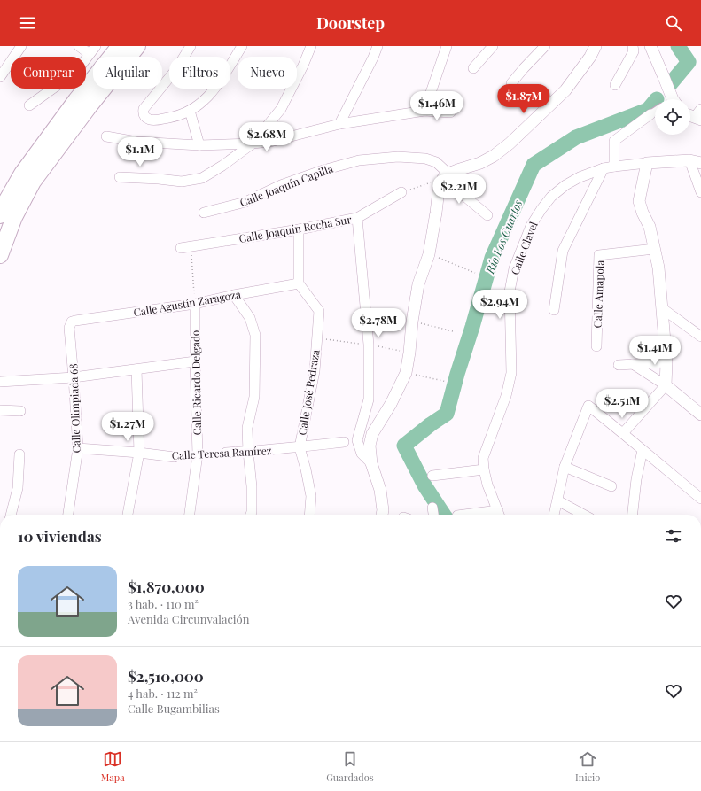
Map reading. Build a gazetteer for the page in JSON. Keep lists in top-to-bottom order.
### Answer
{
  "streets": {
    "street": [
      "Calle Joaquín Capilla",
      "Calle Joaquín Rocha Sur",
      "Calle Clavel",
      "Calle Amapola",
      "Calle Agustín Zaragoza",
      "Calle Ricardo Delgado",
      "Calle José Pedraza",
      "Calle Olimpiada 68",
      "Calle Teresa Ramírez"
    ]
  },
  "crossings": [
    ["Calle Agustín Zaragoza", "Calle Ricardo Delgado"],
    ["Calle Agustín Zaragoza", "Calle José Pedraza"],
    ["Calle Agustín Zaragoza", "Calle Olimpiada 68"],
    ["Calle Ricardo Delgado", "Calle Teresa Ramírez"],
    ["Calle José Pedraza", "Calle Teresa Ramírez"],
    ["Calle Olimpiada 68", "Calle Teresa Ramírez"]
  ],
  "water": ["Río Los Cuartos"],
  "page": {
    "header": "Doorstep",
    "chip": [
      "Comprar",
      "Alquilar",
      "Filtros",
      "Nuevo"
    ],
    "price": [
      "$1.87M",
      "$1.46M",
      "$2.68M",
      "$1.1M",
      "$2.21M",
      "$2.94M",
      "$2.78M",
      "$1.41M",
      "$2.51M",
      "$1.27M"
    ],
    "heading": "10 viviendas",
    "list": [
      {
        "name": "$1,870,000",
        "note": "3 hab. · 110 m² · Avenida Circunvalación"
      },
      {
        "name": "$2,510,000",
        "note": "4 hab. · 112 m² · Calle Bugambilias"
      }
    ],
    "tabs": ["Mapa", "Guardados", "Inicio"]
  }
}
